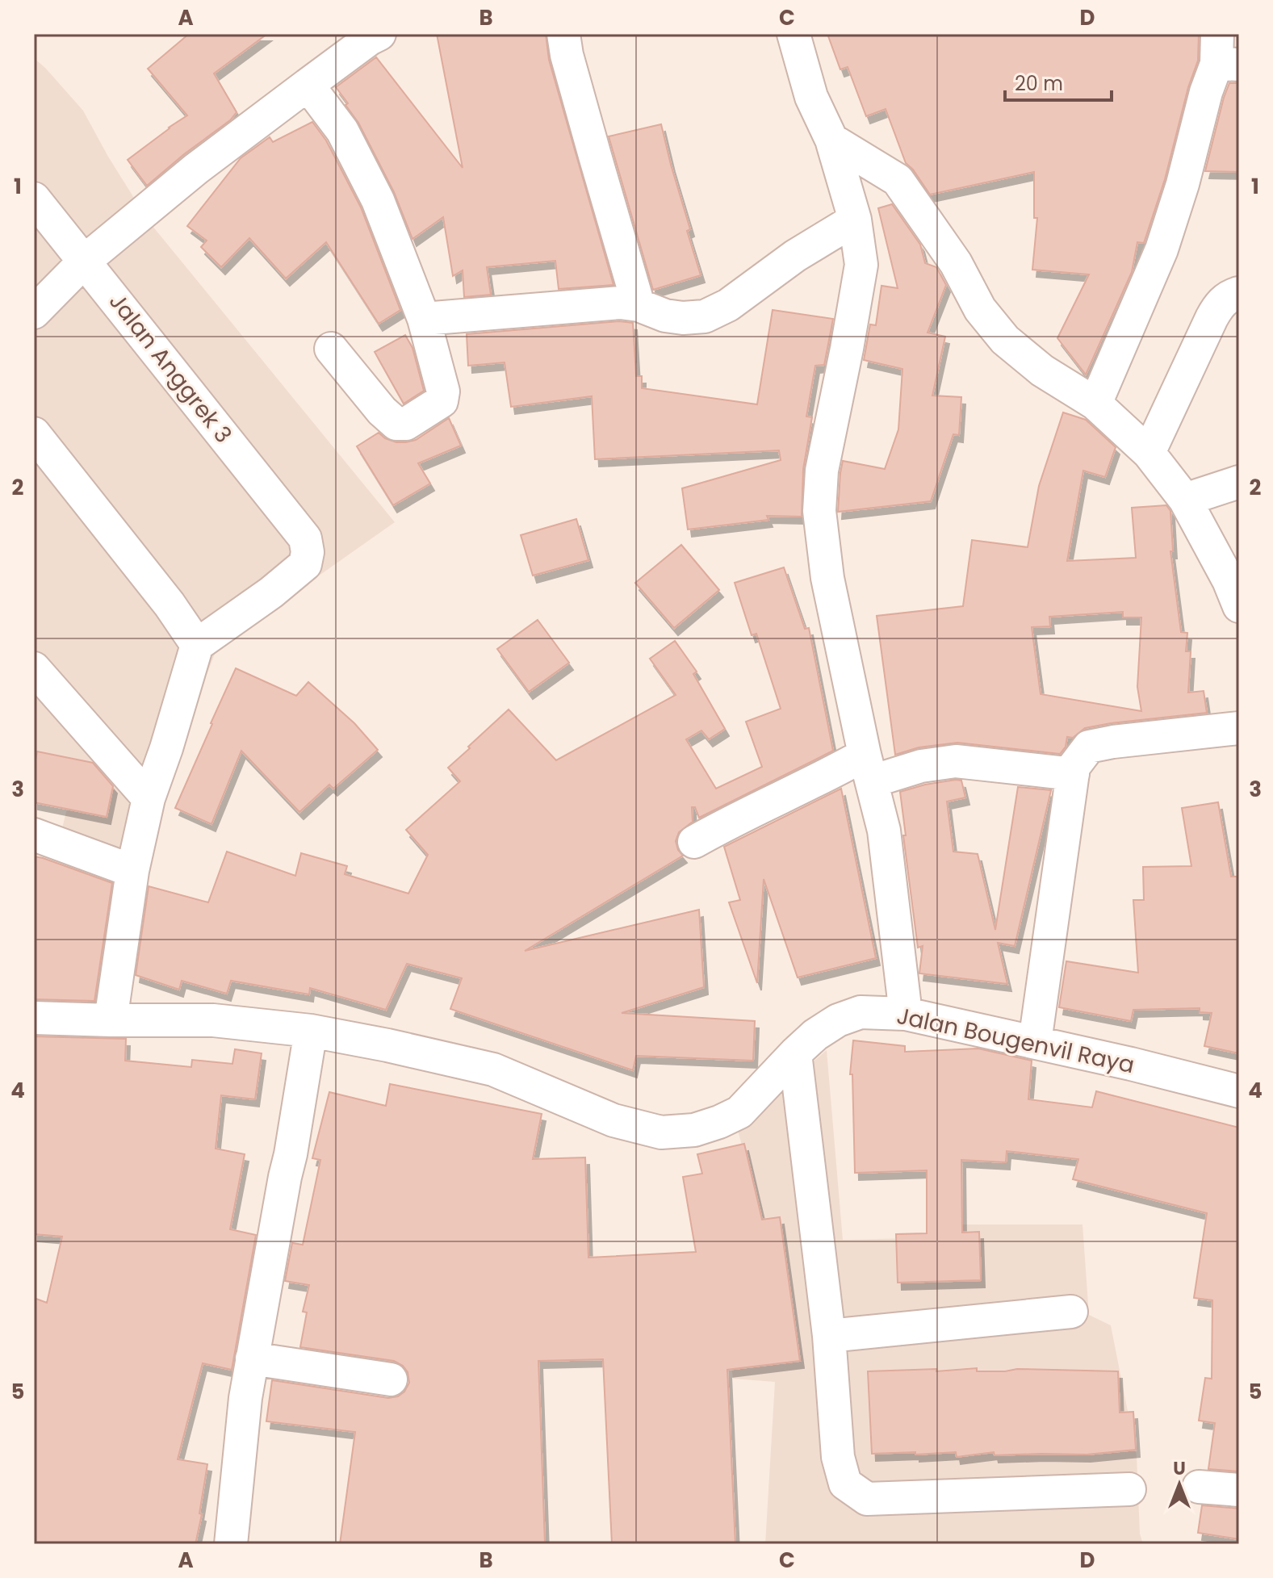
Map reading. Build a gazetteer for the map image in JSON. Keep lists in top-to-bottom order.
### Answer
{
  "streets": {
    "street": ["Jalan Anggrek 3", "Jalan Bougenvil Raya"]
  },
  "scale_bar": "20 m",
  "north": "top",
  "grid": {
    "columns": [
      "A",
      "B",
      "C",
      "D"
    ],
    "rows": [
      "1",
      "2",
      "3",
      "4",
      "5"
    ]
  }
}
